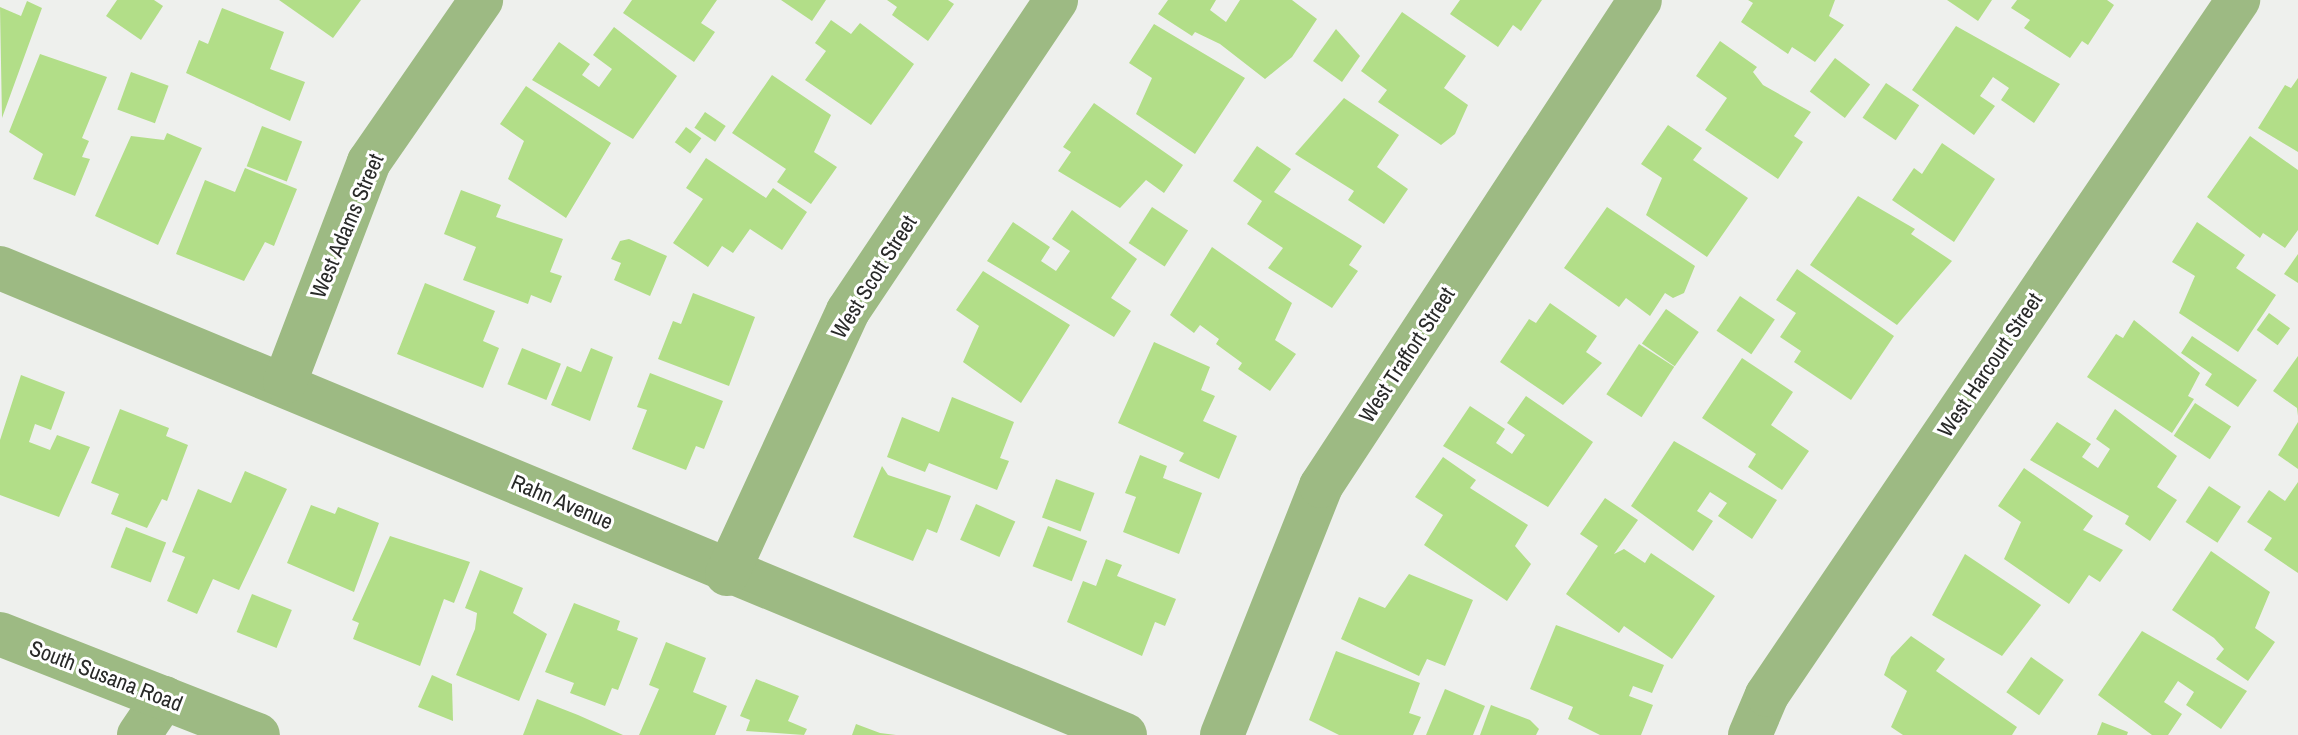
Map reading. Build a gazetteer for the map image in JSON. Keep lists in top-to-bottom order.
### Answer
{
  "streets": {
    "street": [
      "West Adams Street",
      "West Scott Street",
      "West Traffort Street",
      "West Harcourt Street",
      "Rahn Avenue",
      "South Susana Road"
    ]
  },
  "crossings": [
    ["West Adams Street", "Rahn Avenue"],
    ["West Scott Street", "Rahn Avenue"]
  ]
}
